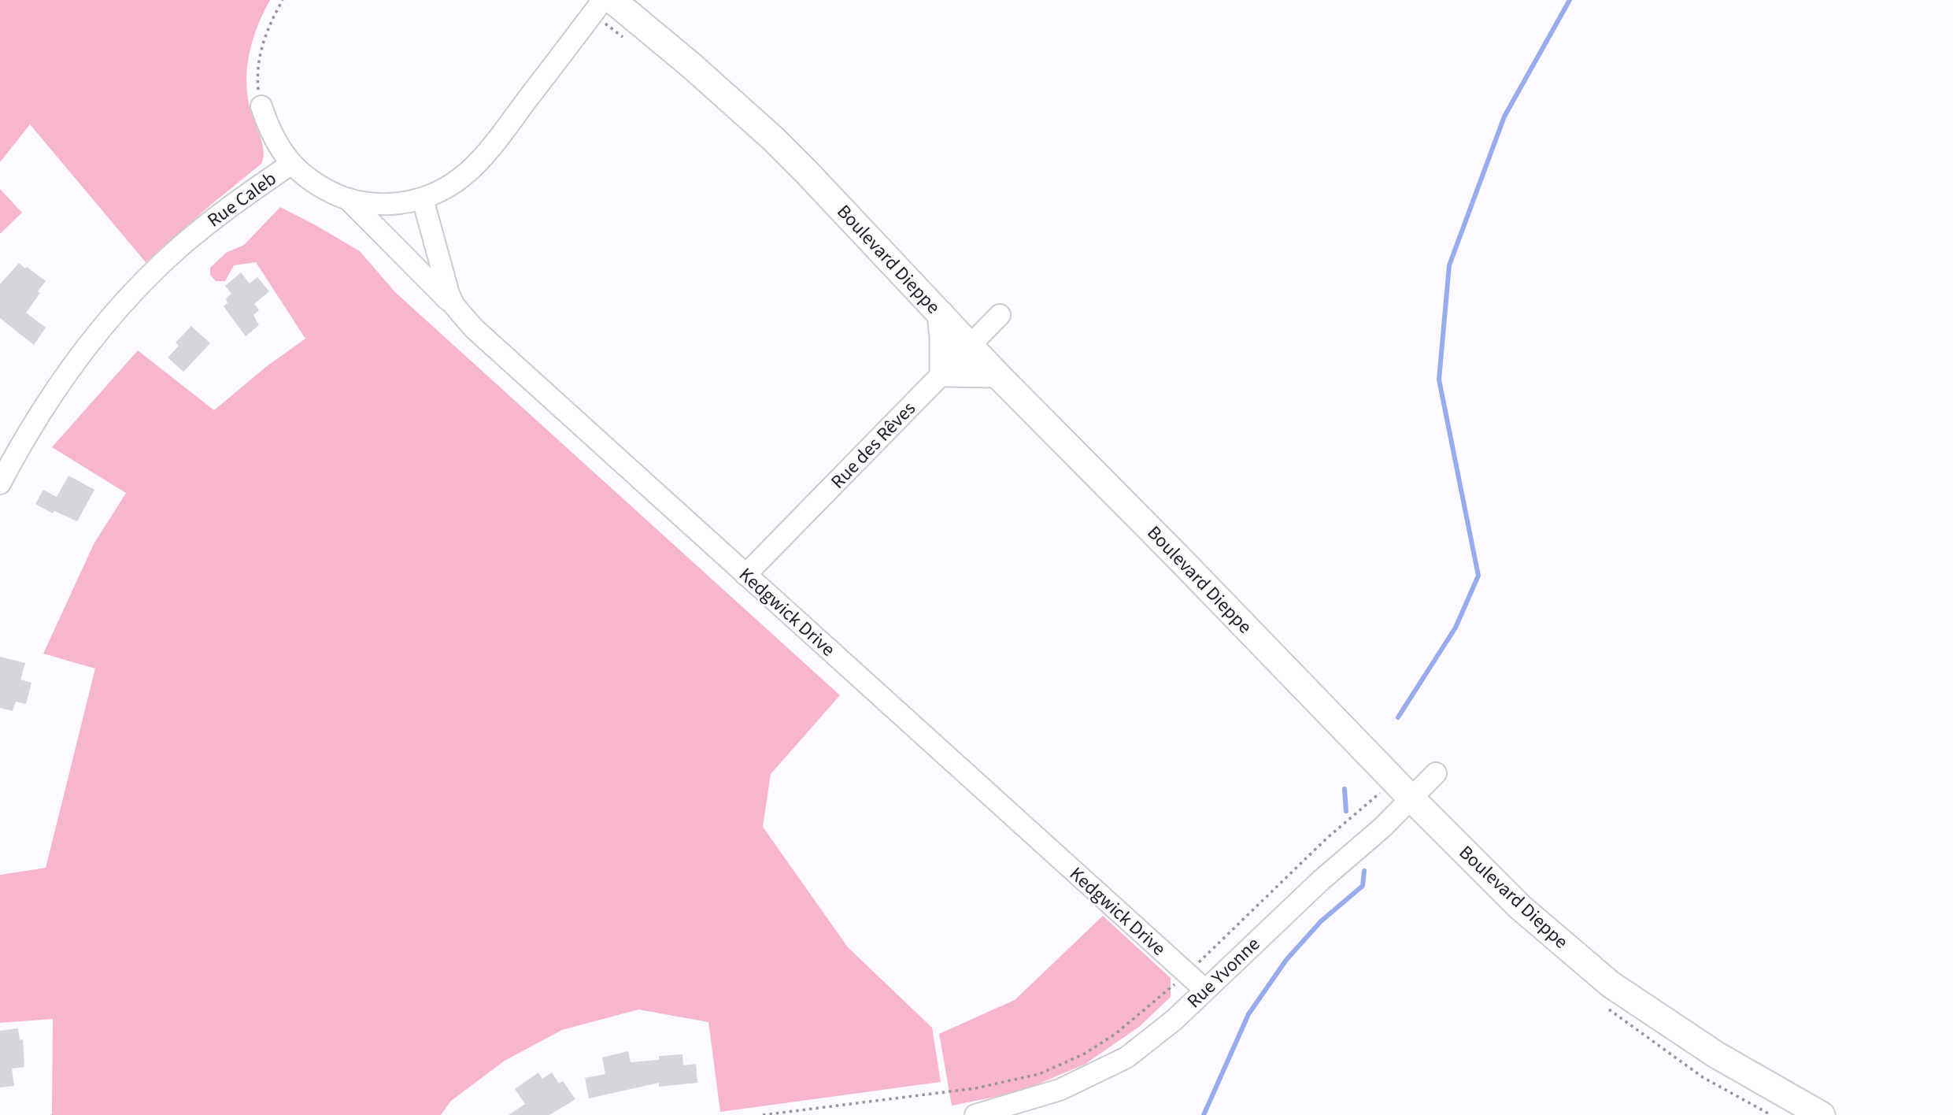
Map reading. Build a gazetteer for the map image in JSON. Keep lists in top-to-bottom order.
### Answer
{
  "streets": {
    "main road": ["Boulevard Dieppe"],
    "street": [
      "Rue Caleb",
      "Rue des Rêves",
      "Kedgwick Drive",
      "Rue Yvonne"
    ]
  },
  "crossings": [
    ["Rue Caleb", "Kedgwick Drive"],
    ["Boulevard Dieppe", "Rue des Rêves"],
    ["Boulevard Dieppe", "Rue Yvonne"],
    ["Rue des Rêves", "Kedgwick Drive"],
    ["Kedgwick Drive", "Rue Yvonne"]
  ]
}
